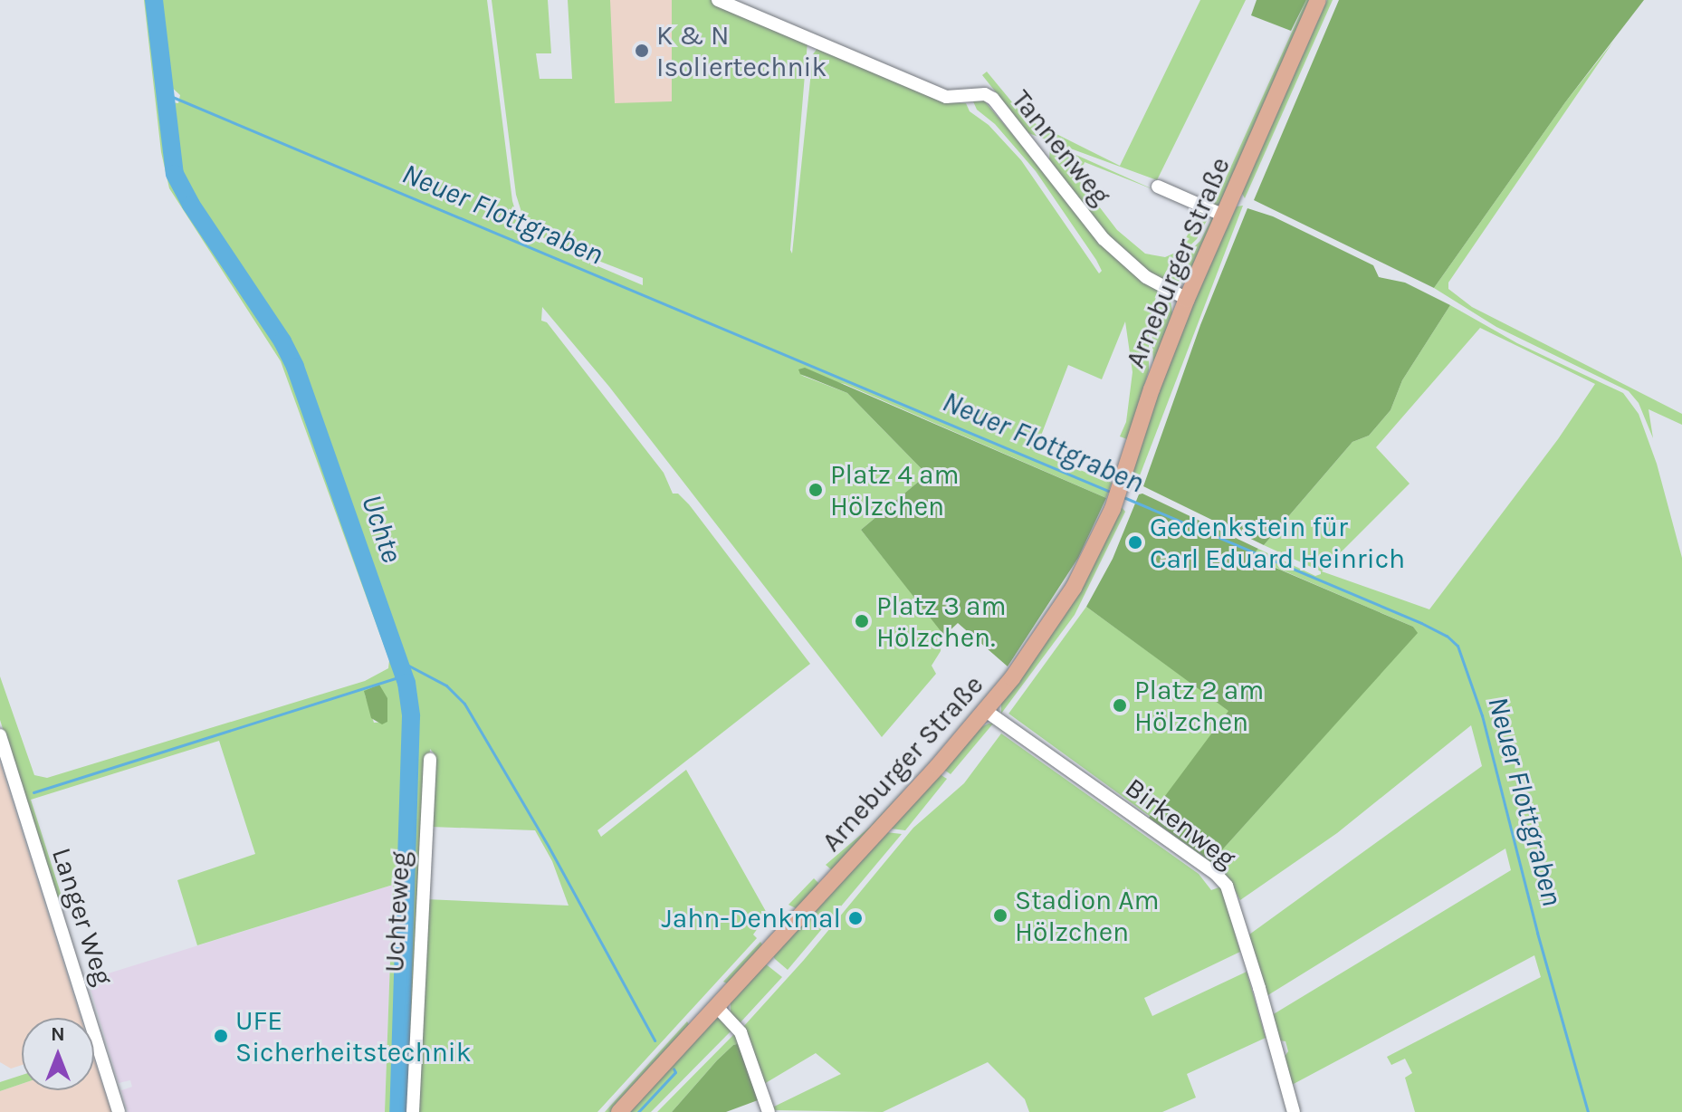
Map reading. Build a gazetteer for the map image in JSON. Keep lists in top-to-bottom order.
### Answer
{
  "streets": {
    "main road": ["Arneburger Straße"],
    "street": [
      "Tannenweg",
      "Birkenweg",
      "Uchteweg",
      "Langer Weg"
    ]
  },
  "crossings": [
    ["Tannenweg", "Arneburger Straße"],
    ["Arneburger Straße", "Birkenweg"]
  ],
  "water": ["Neuer Flottgraben", "Uchte"],
  "places": [
    "K & N Isoliertechnik",
    "Platz 4 am Hölzchen",
    "Gedenkstein für Carl Eduard Heinrich",
    "Platz 3 am Hölzchen.",
    "Platz 2 am Hölzchen",
    "Stadion Am Hölzchen",
    "Jahn-Denkmal",
    "UFE Sicherheitstechnik"
  ],
  "north": "top"
}
